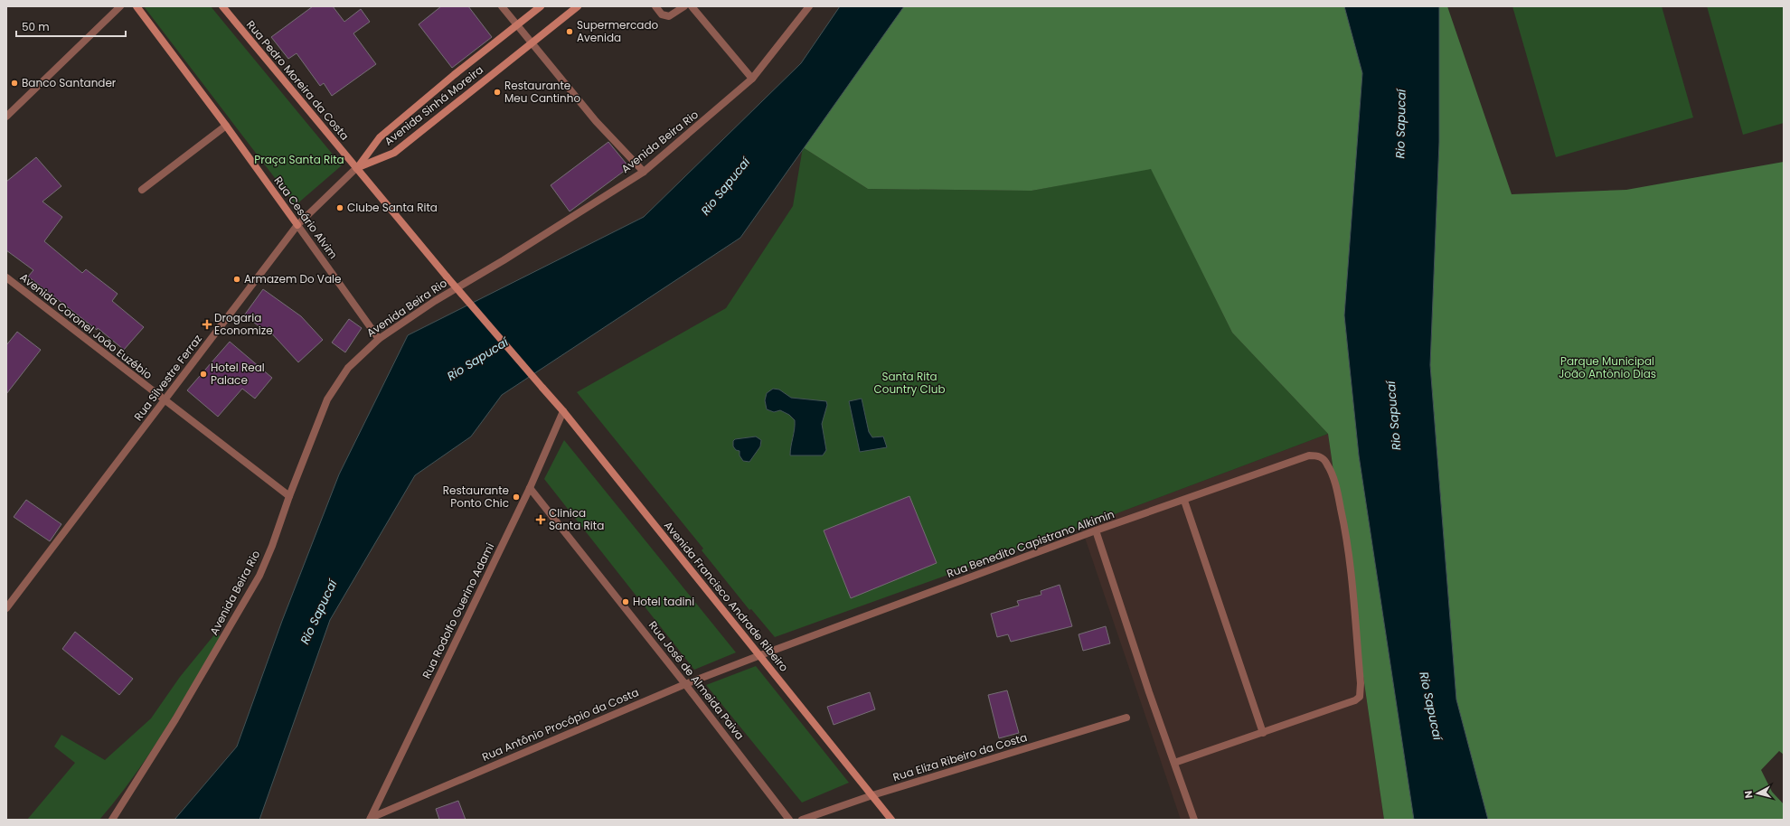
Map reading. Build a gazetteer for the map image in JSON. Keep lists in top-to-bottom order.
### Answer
{
  "streets": {
    "main road": [
      "Rua Pedro Moreira da Costa",
      "Avenida Sinhá Moreira",
      "Rua Cesário Alvim",
      "Avenida Francisco Andrade Ribeiro"
    ],
    "street": [
      "Avenida Beira Rio",
      "Avenida Coronel João Euzébio",
      "Rua Silvestre Ferraz",
      "Rua Benedito Capistrano Alkimin",
      "Rua Rodolfo Guerino Adami",
      "Rua José de Almeida Paiva",
      "Rua Antônio Procópio da Costa",
      "Rua Eliza Ribeiro da Costa"
    ]
  },
  "crossings": [
    ["Rua Pedro Moreira da Costa", "Avenida Sinhá Moreira"],
    ["Rua Pedro Moreira da Costa", "Rua Silvestre Ferraz"],
    ["Rua Pedro Moreira da Costa", "Avenida Francisco Andrade Ribeiro"],
    ["Avenida Sinhá Moreira", "Rua Silvestre Ferraz"],
    ["Avenida Beira Rio", "Rua Cesário Alvim"],
    ["Avenida Beira Rio", "Avenida Coronel João Euzébio"],
    ["Rua Cesário Alvim", "Rua Silvestre Ferraz"],
    ["Avenida Coronel João Euzébio", "Rua Silvestre Ferraz"],
    ["Rua Benedito Capistrano Alkimin", "Avenida Francisco Andrade Ribeiro"],
    ["Rua Benedito Capistrano Alkimin", "Rua Antônio Procópio da Costa"],
    ["Avenida Francisco Andrade Ribeiro", "Rua Rodolfo Guerino Adami"],
    ["Avenida Francisco Andrade Ribeiro", "Rua Antônio Procópio da Costa"],
    ["Avenida Francisco Andrade Ribeiro", "Rua Eliza Ribeiro da Costa"],
    ["Rua Rodolfo Guerino Adami", "Rua José de Almeida Paiva"],
    ["Rua Rodolfo Guerino Adami", "Rua Antônio Procópio da Costa"],
    ["Rua José de Almeida Paiva", "Rua Antônio Procópio da Costa"]
  ],
  "water": ["Rio Sapucaí"],
  "parks": ["Praça Santa Rita", "Parque Municipal João Antônio Dias", "Santa Rita Country Club"],
  "places": {
    "other": [
      "Supermercado Avenida",
      "Banco Santander",
      "Restaurante Meu Cantinho",
      "Clube Santa Rita",
      "Armazem Do Vale",
      "Hotel Real Palace",
      "Restaurante Ponto Chic",
      "Hotel tadini"
    ],
    "health": ["Drogaria Economize", "Clinica Santa Rita"]
  },
  "scale_bar": "50 m",
  "north": "left"
}
